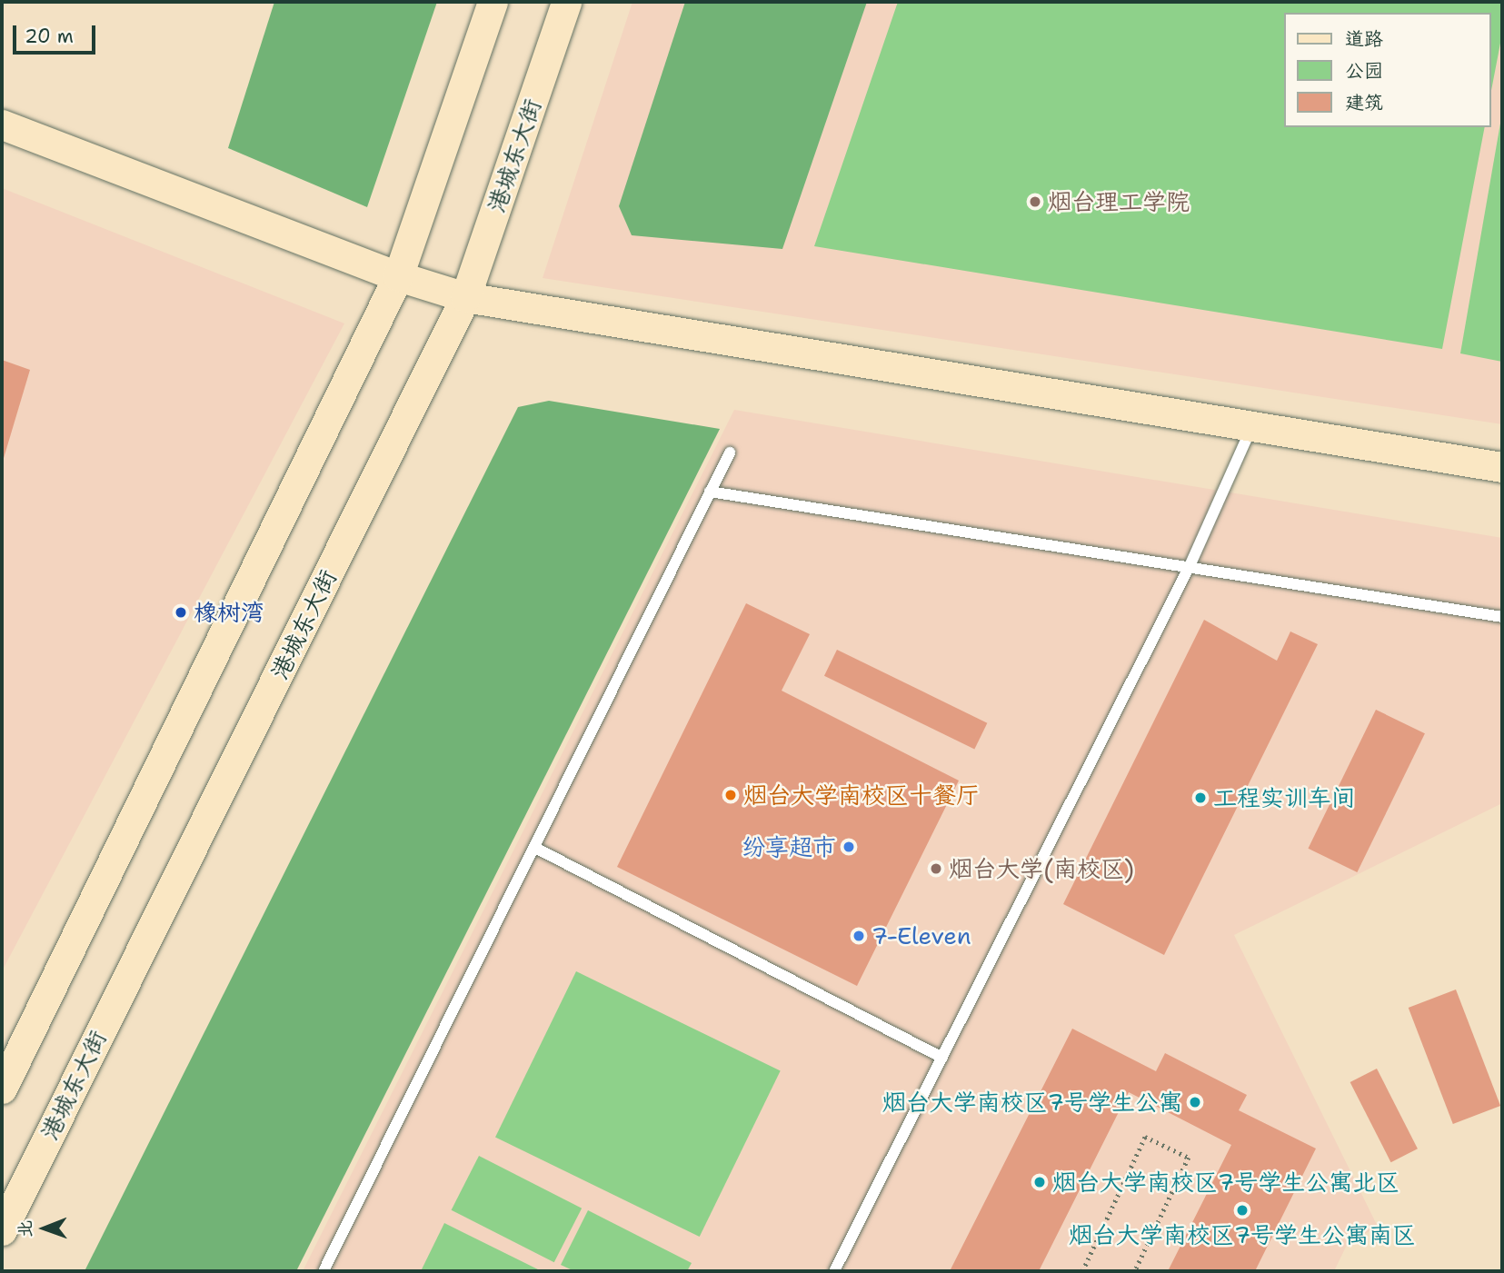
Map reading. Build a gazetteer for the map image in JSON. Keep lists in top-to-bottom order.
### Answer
{
  "streets": {
    "main road": ["港城东大街"]
  },
  "places": [
    "烟台理工学院",
    "橡树湾",
    "烟台大学南校区十餐厅",
    "工程实训车间",
    "纷享超市",
    "烟台大学(南校区)",
    "7-Eleven",
    "烟台大学南校区7号学生公寓",
    "烟台大学南校区7号学生公寓北区",
    "烟台大学南校区7号学生公寓南区"
  ],
  "legend": ["道路", "公园", "建筑"],
  "scale_bar": "20 m",
  "north": "left"
}
